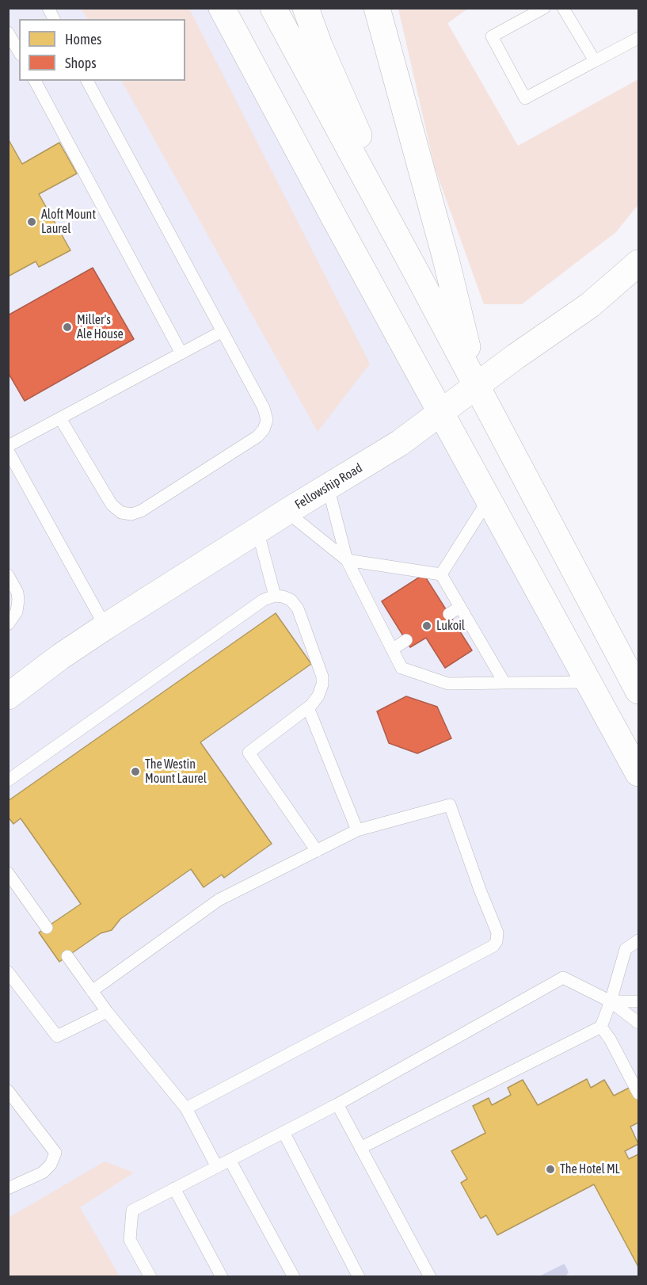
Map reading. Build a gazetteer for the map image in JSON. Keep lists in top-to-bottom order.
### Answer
{
  "streets": {
    "main road": ["Fellowship Road"]
  },
  "places": [
    "Aloft Mount Laurel",
    "Miller's Ale House",
    "Lukoil",
    "The Westin Mount Laurel",
    "The Hotel ML"
  ],
  "legend": ["Homes", "Shops"]
}
